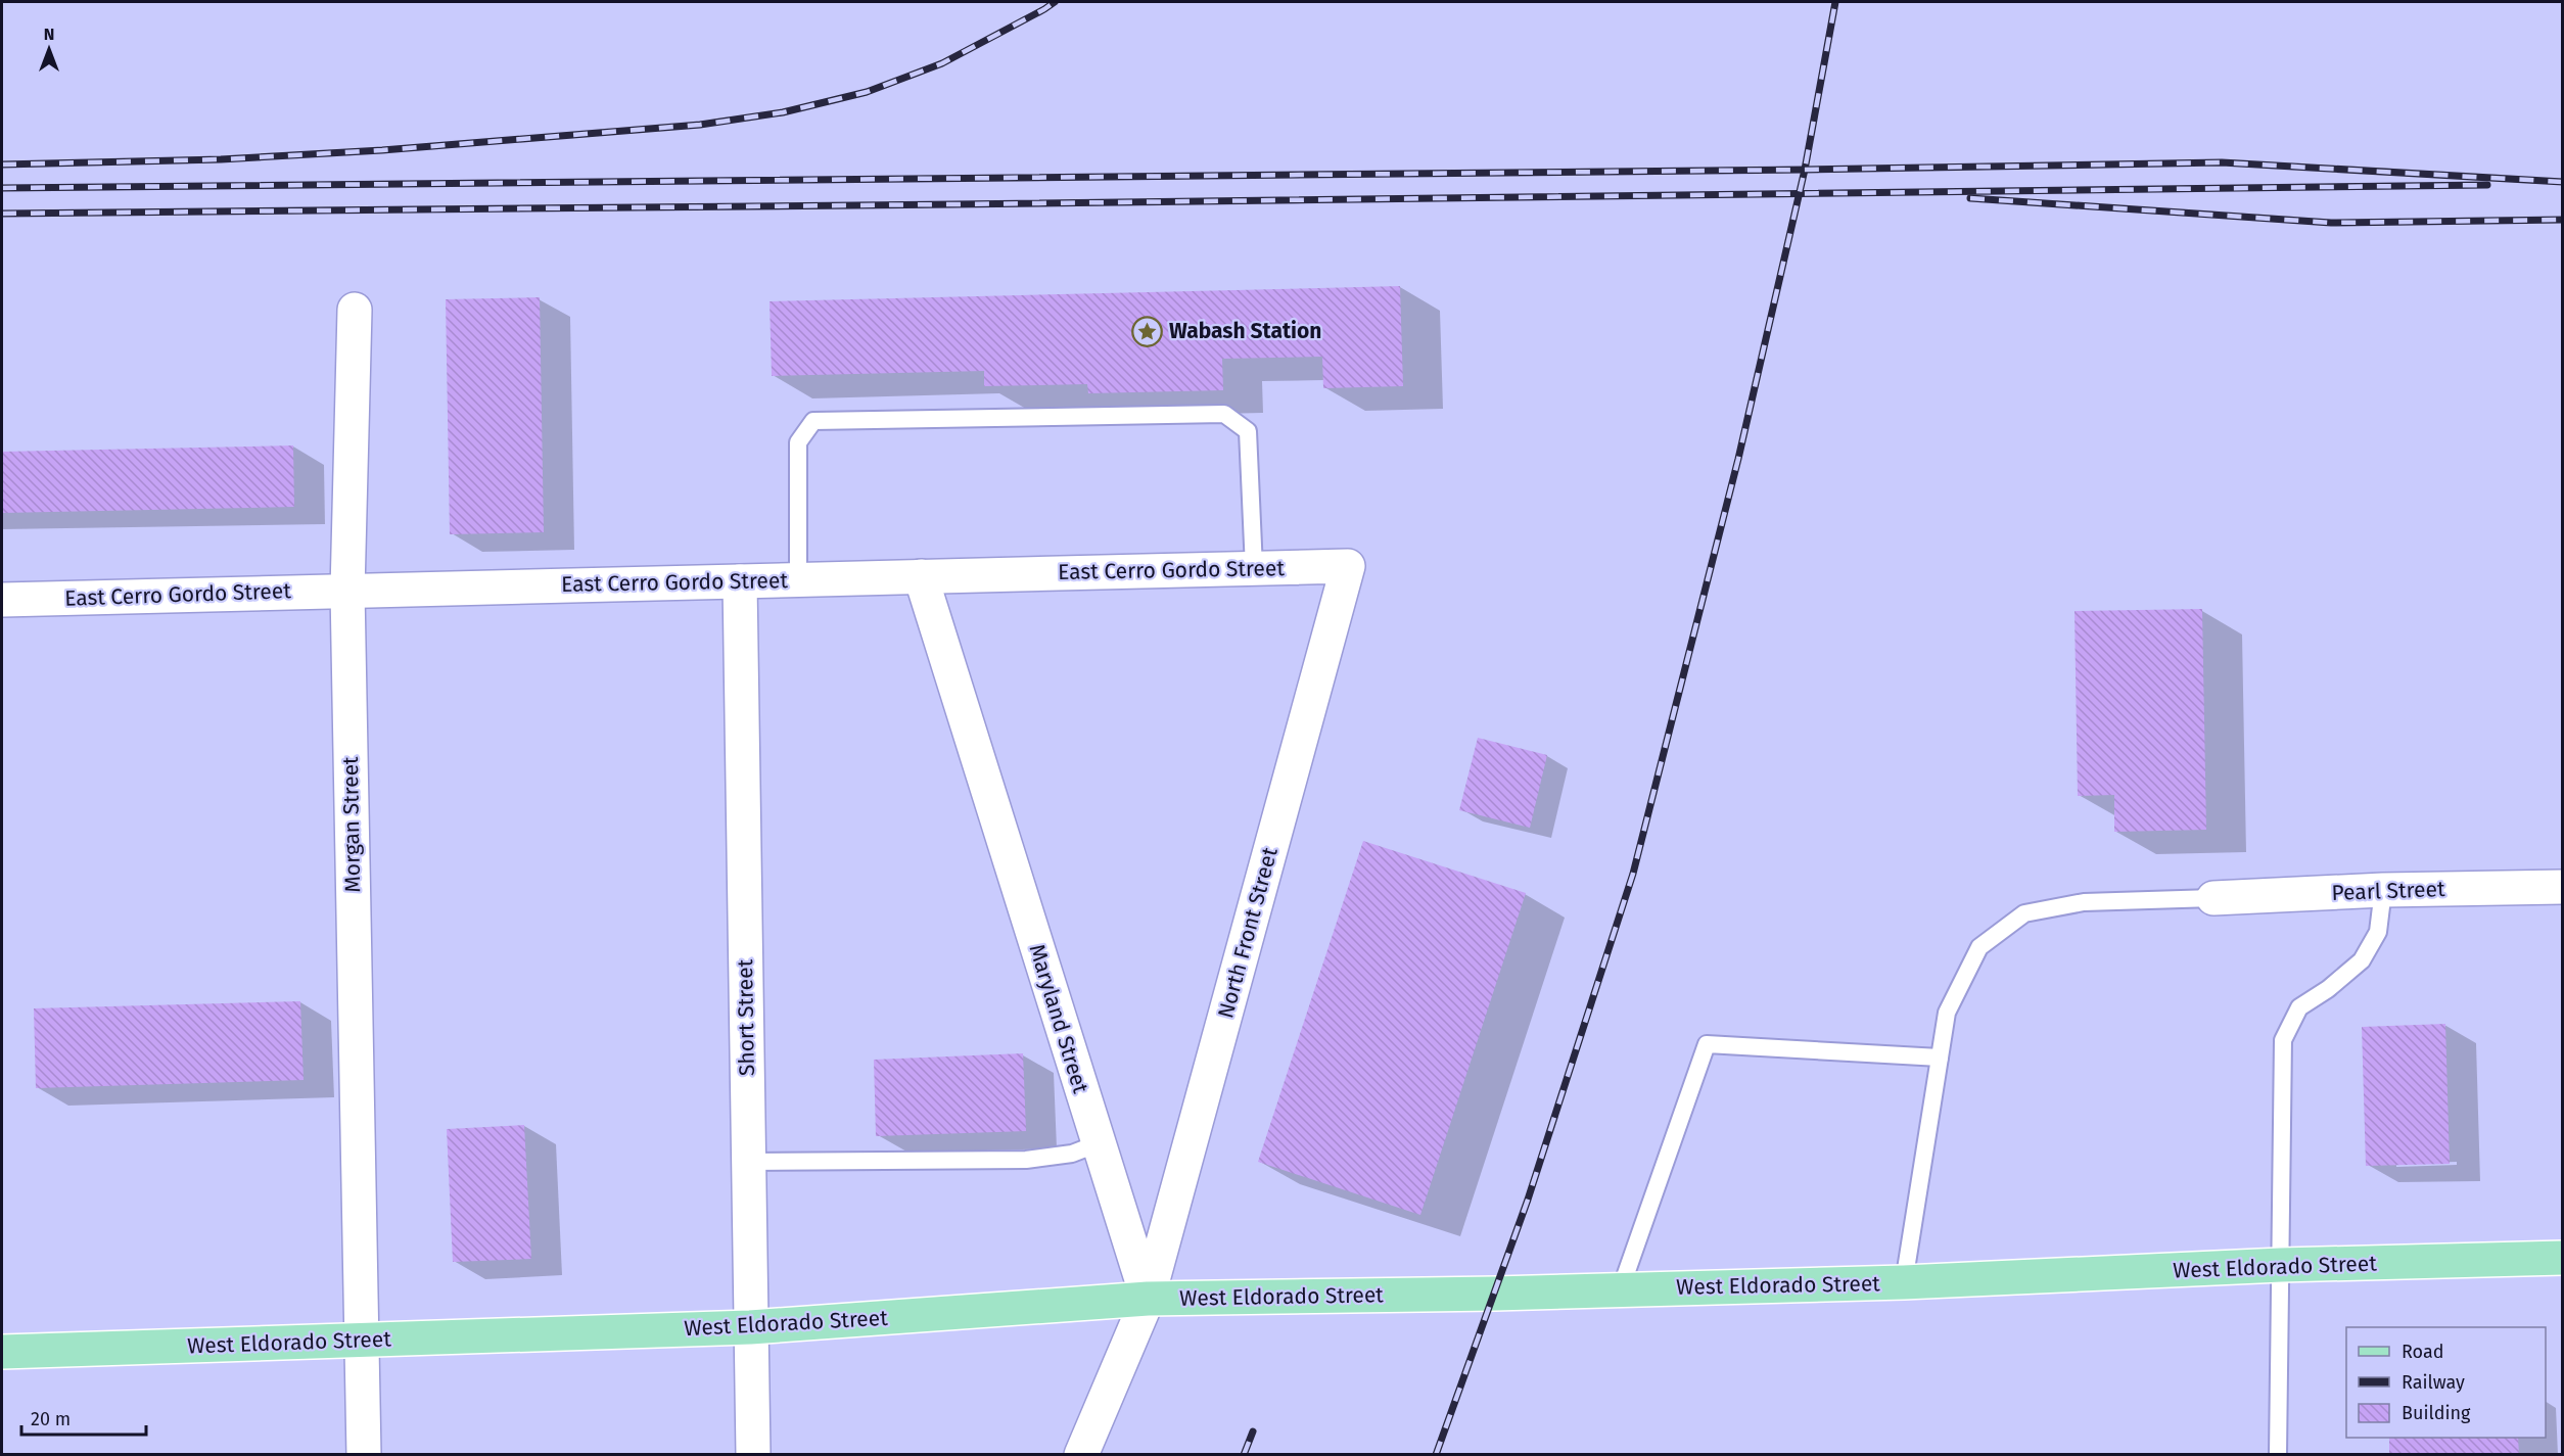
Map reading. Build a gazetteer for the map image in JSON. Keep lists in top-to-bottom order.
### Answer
{
  "streets": {
    "main road": ["West Eldorado Street"],
    "street": [
      "East Cerro Gordo Street",
      "Morgan Street",
      "Pearl Street",
      "North Front Street",
      "Short Street",
      "Maryland Street"
    ]
  },
  "crossings": [
    ["East Cerro Gordo Street", "Morgan Street"],
    ["East Cerro Gordo Street", "North Front Street"],
    ["East Cerro Gordo Street", "Short Street"],
    ["East Cerro Gordo Street", "Maryland Street"],
    ["Morgan Street", "West Eldorado Street"],
    ["North Front Street", "Maryland Street"],
    ["North Front Street", "West Eldorado Street"],
    ["Short Street", "West Eldorado Street"],
    ["Maryland Street", "West Eldorado Street"]
  ],
  "places": {
    "place": ["Wabash Station"]
  },
  "legend": ["Road", "Railway", "Building"],
  "scale_bar": "20 m",
  "north": "top"
}
